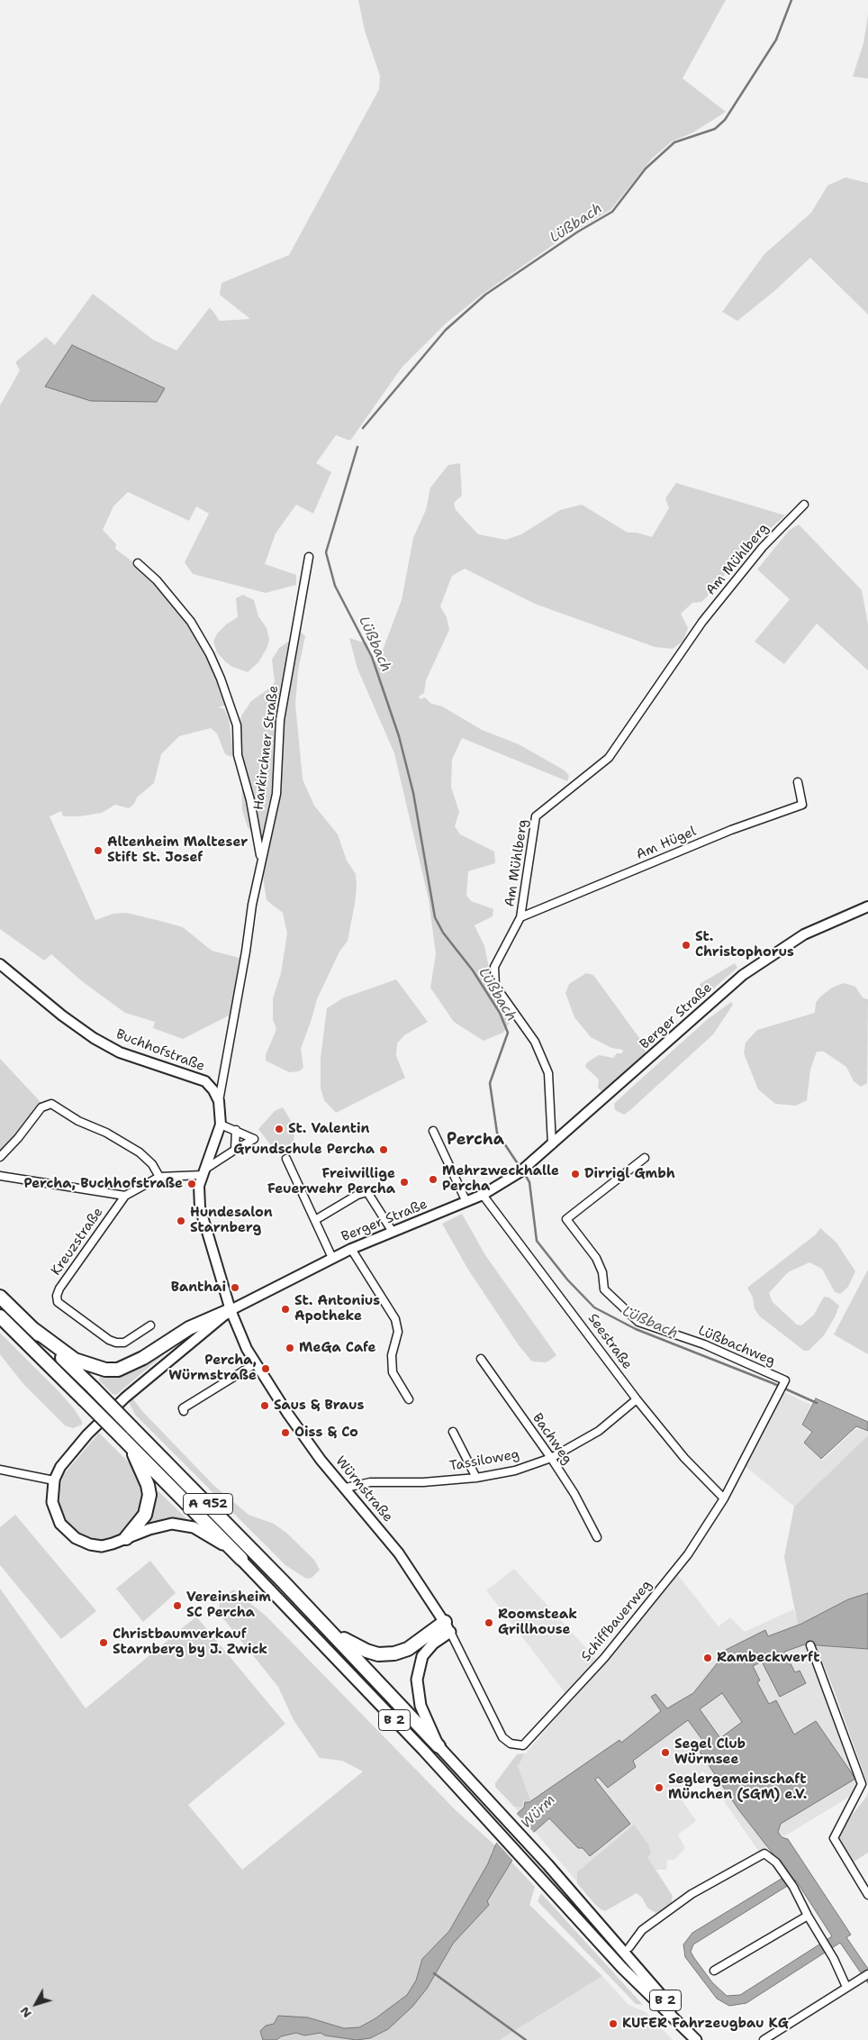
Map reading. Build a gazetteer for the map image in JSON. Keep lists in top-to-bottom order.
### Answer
{
  "streets": {
    "highway": ["A 952"],
    "main road": [
      "Berger Straße",
      "Buchhofstraße",
      "Würmstraße",
      "B 2"
    ],
    "street": [
      "Am Mühlberg",
      "Harkirchner Straße",
      "Am Hügel",
      "Kreuzstraße",
      "Seestraße",
      "Lüßbachweg",
      "Bachweg",
      "Tassiloweg",
      "Schiffbauerweg"
    ]
  },
  "crossings": [
    ["Am Mühlberg", "Am Hügel"],
    ["Am Mühlberg", "Berger Straße"],
    ["Harkirchner Straße", "Buchhofstraße"],
    ["Berger Straße", "Buchhofstraße"],
    ["Berger Straße", "Seestraße"],
    ["Berger Straße", "Würmstraße"],
    ["Buchhofstraße", "Kreuzstraße"],
    ["Buchhofstraße", "Würmstraße"],
    ["Seestraße", "Tassiloweg"],
    ["Seestraße", "Schiffbauerweg"],
    ["Lüßbachweg", "Schiffbauerweg"],
    ["Bachweg", "Tassiloweg"],
    ["Tassiloweg", "Würmstraße"],
    ["Würmstraße", "Schiffbauerweg"],
    ["A 952", "B 2"]
  ],
  "districts": ["Percha"],
  "water": ["Lüßbach", "Würm"],
  "places": [
    "Altenheim Malteser Stift St. Josef",
    "St. Christophorus",
    "St. Valentin",
    "Grundschule Percha",
    "Dirrigl Gmbh",
    "Mehrzweckhalle Percha",
    "Freiwillige Feuerwehr Percha",
    "Percha, Buchhofstraße",
    "Hundesalon Starnberg",
    "Banthai",
    "St. Antonius Apotheke",
    "MeGa Cafe",
    "Percha, Würmstraße",
    "Saus & Braus",
    "Oiss & Co",
    "Vereinsheim SC Percha",
    "Roomsteak Grillhouse",
    "Christbaumverkauf Starnberg by J. Zwick",
    "Rambeckwerft",
    "Segel Club Würmsee",
    "Seglergemeinschaft München (SGM) e.V.",
    "KUFER Fahrzeugbau KG"
  ],
  "north": "bottom left"
}
